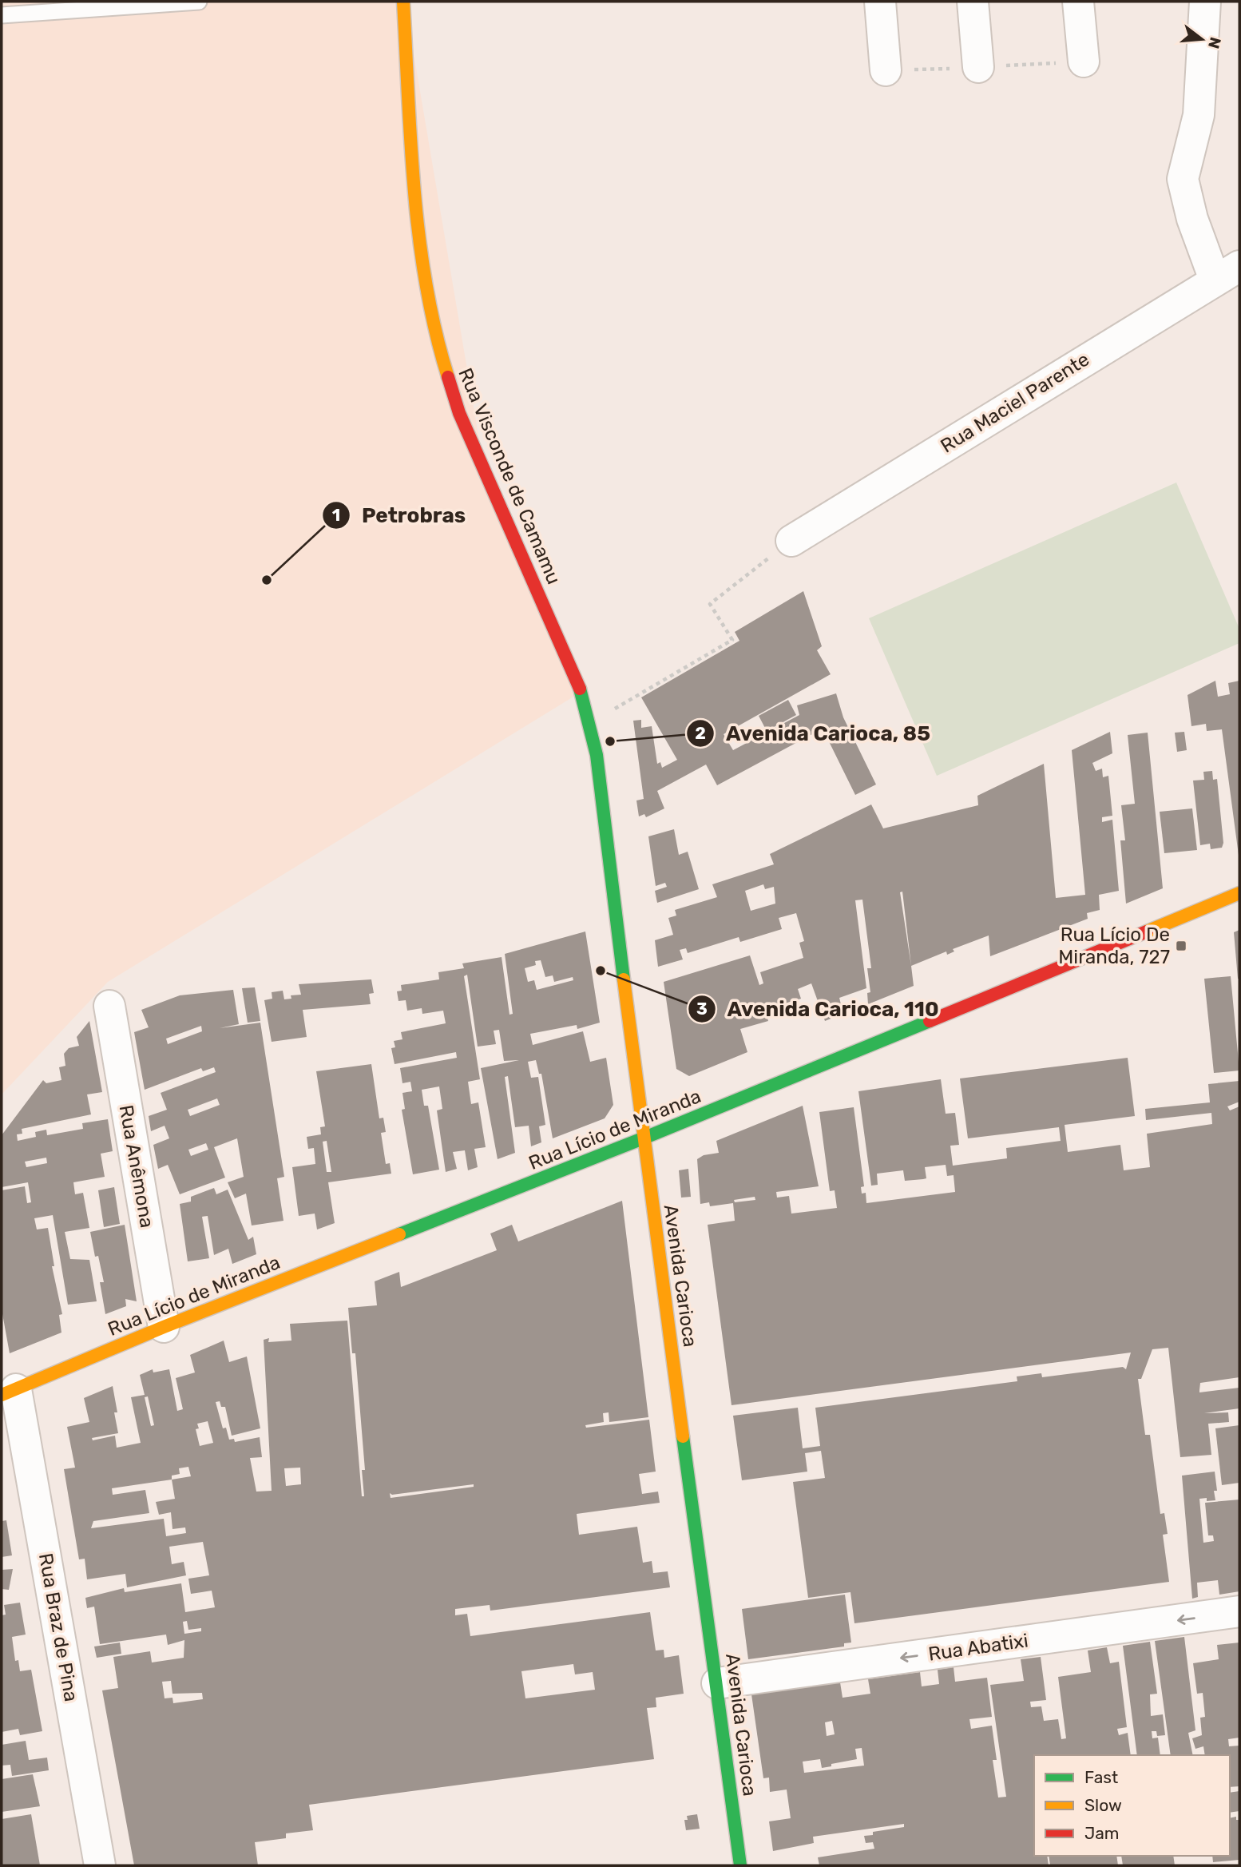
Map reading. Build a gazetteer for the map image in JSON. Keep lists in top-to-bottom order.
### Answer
{
  "streets": {
    "street": [
      "Rua Maciel Parente",
      "Rua Visconde de Camamu",
      "Rua Lício de Miranda",
      "Rua Anêmona",
      "Avenida Carioca",
      "Rua Braz de Pina",
      "Rua Abatixi"
    ]
  },
  "crossings": [
    ["Rua Visconde de Camamu", "Avenida Carioca"],
    ["Rua Lício de Miranda", "Rua Anêmona"],
    ["Rua Lício de Miranda", "Avenida Carioca"],
    ["Rua Lício de Miranda", "Rua Braz de Pina"],
    ["Avenida Carioca", "Rua Abatixi"]
  ],
  "one_way": ["Rua Abatixi"],
  "places": {
    "other": ["Petrobras", "Avenida Carioca, 85", "Avenida Carioca, 110"],
    "transit": ["Rua Lício De Miranda, 727"]
  },
  "legend": ["Fast", "Slow", "Jam"],
  "north": "right"
}
